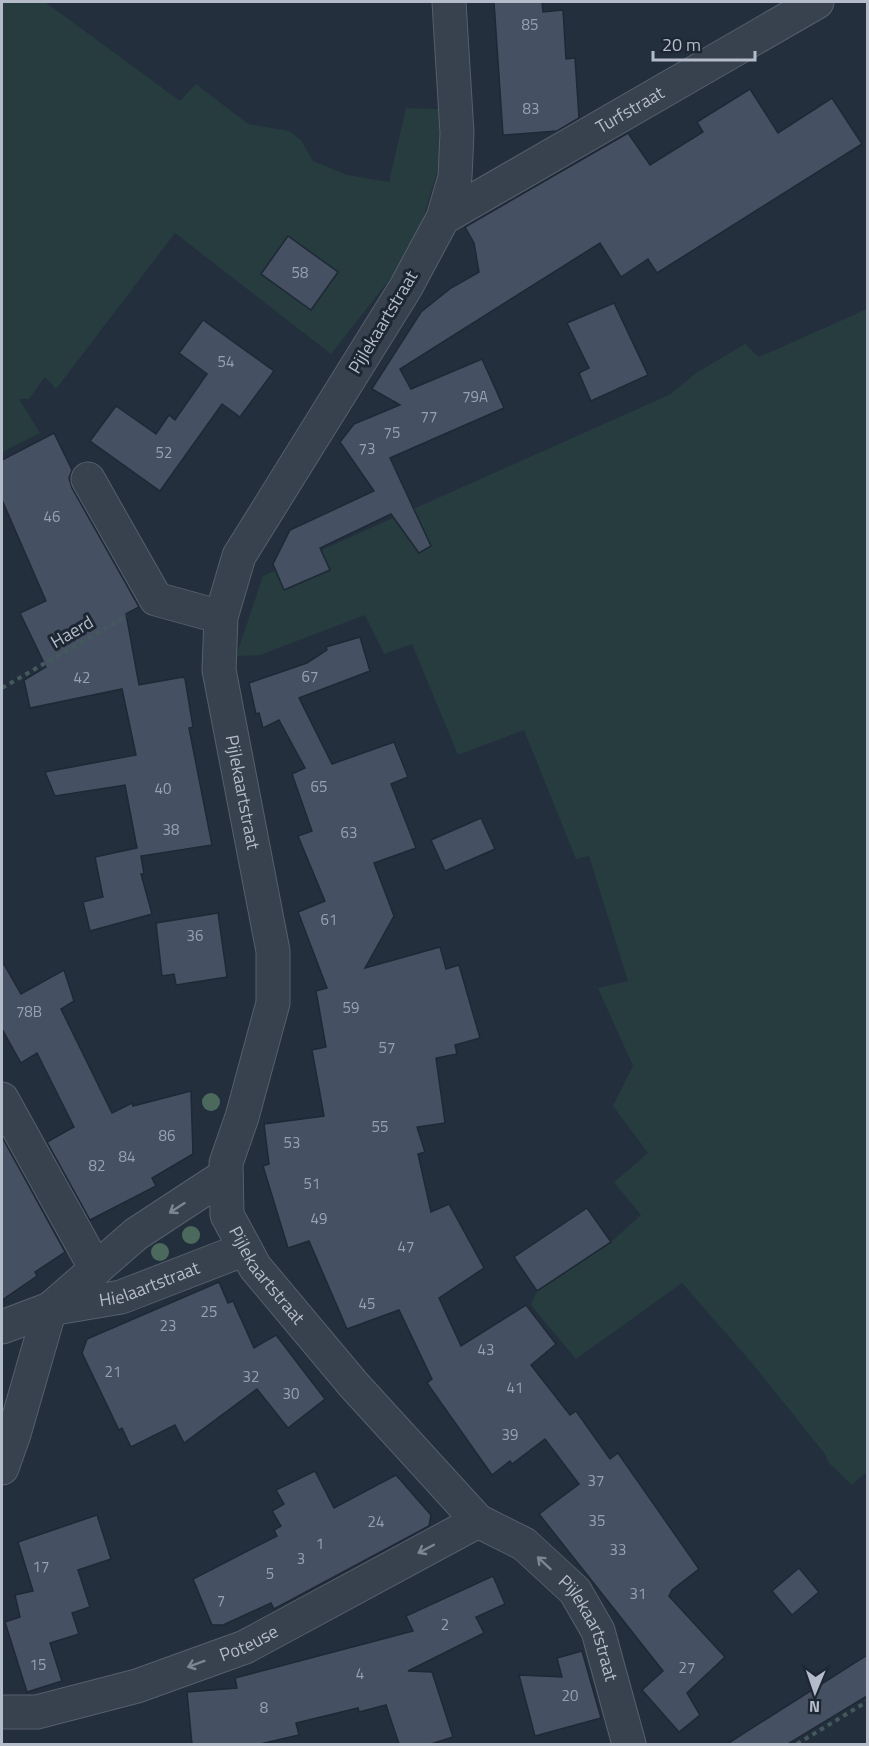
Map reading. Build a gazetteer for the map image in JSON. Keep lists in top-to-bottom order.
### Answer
{
  "streets": {
    "street": [
      "Turfstraat",
      "Pijlekaartstraat",
      "Hielaartstraat",
      "Poteuse"
    ],
    "path": ["Haerd"]
  },
  "crossings": [
    ["Turfstraat", "Pijlekaartstraat"],
    ["Pijlekaartstraat", "Hielaartstraat"],
    ["Pijlekaartstraat", "Poteuse"]
  ],
  "one_way": ["Poteuse"],
  "house_numbers": [
    "85",
    "83",
    "58",
    "54",
    "79A",
    "77",
    "75",
    "73",
    "52",
    "46",
    "67",
    "42",
    "65",
    "40",
    "38",
    "63",
    "61",
    "36",
    "59",
    "78B",
    "57",
    "55",
    "86",
    "53",
    "84",
    "82",
    "51",
    "49",
    "47",
    "45",
    "25",
    "23",
    "43",
    "21",
    "32",
    "41",
    "30",
    "39",
    "37",
    "35",
    "24",
    "1",
    "33",
    "3",
    "17",
    "5",
    "31",
    "7",
    "2",
    "15",
    "27",
    "4",
    "20",
    "8"
  ],
  "scale_bar": "20 m",
  "north": "bottom"
}
